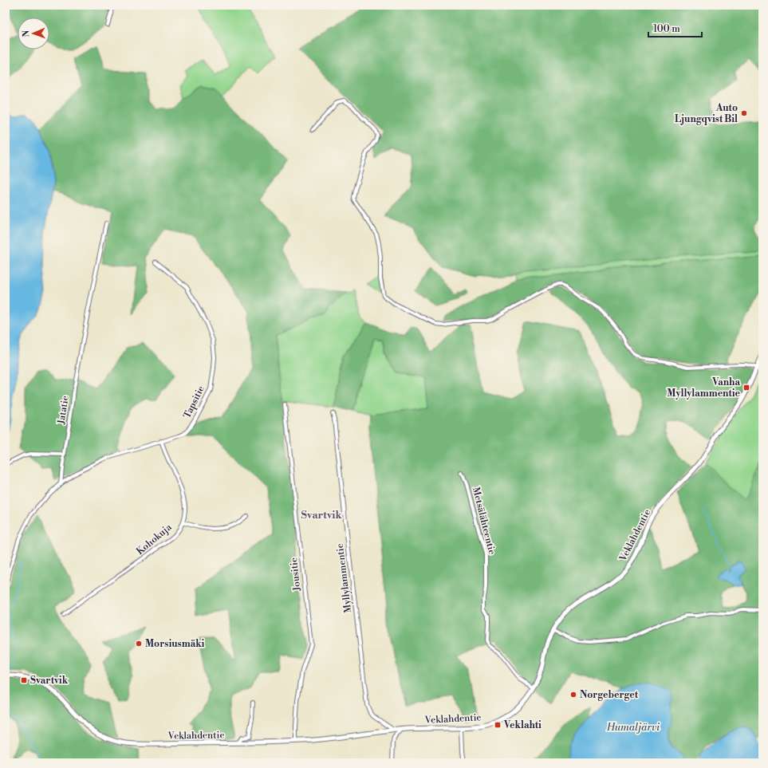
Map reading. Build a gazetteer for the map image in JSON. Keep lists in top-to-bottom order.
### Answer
{
  "streets": {
    "street": [
      "Tapsitie",
      "Jatatie",
      "Metsälähteentie",
      "Veklahdentie",
      "Kohokuja",
      "Jousitie",
      "Myllylammentie"
    ]
  },
  "crossings": [
    ["Tapsitie", "Jatatie"],
    ["Tapsitie", "Kohokuja"],
    ["Metsälähteentie", "Veklahdentie"],
    ["Veklahdentie", "Jousitie"],
    ["Veklahdentie", "Myllylammentie"]
  ],
  "districts": ["Svartvik"],
  "water": ["Humaljärvi"],
  "places": {
    "other": ["Auto Ljungqvist Bil", "Morsiusmäki", "Norgeberget"],
    "transit": ["Vanha Myllylammentie", "Svartvik", "Veklahti"]
  },
  "scale_bar": "100 m",
  "north": "left"
}
